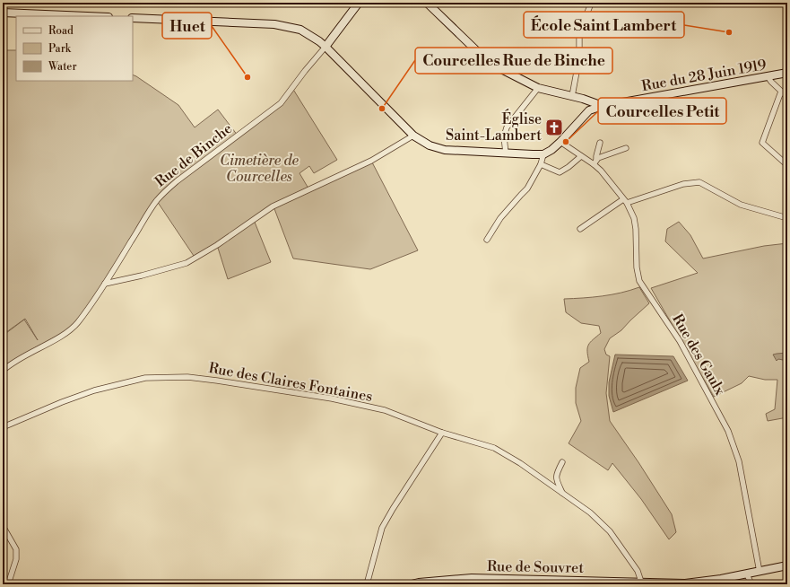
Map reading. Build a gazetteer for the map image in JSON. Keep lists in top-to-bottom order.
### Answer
{
  "streets": {
    "main road": ["Rue du 28 Juin 1919", "Rue de Binche", "Rue de Souvret"],
    "street": ["Rue des Gaulx", "Rue des Claires Fontaines"]
  },
  "crossings": [
    ["Rue du 28 Juin 1919", "Rue des Gaulx"],
    ["Rue des Gaulx", "Rue de Souvret"],
    ["Rue des Claires Fontaines", "Rue de Souvret"]
  ],
  "parks": ["Cimetière de Courcelles"],
  "places": {
    "other": [
      "École Saint Lambert",
      "Huet",
      "Courcelles Rue de Binche",
      "Courcelles Petit"
    ],
    "church": ["Église Saint-Lambert"]
  },
  "legend": ["Road", "Park", "Water"]
}
